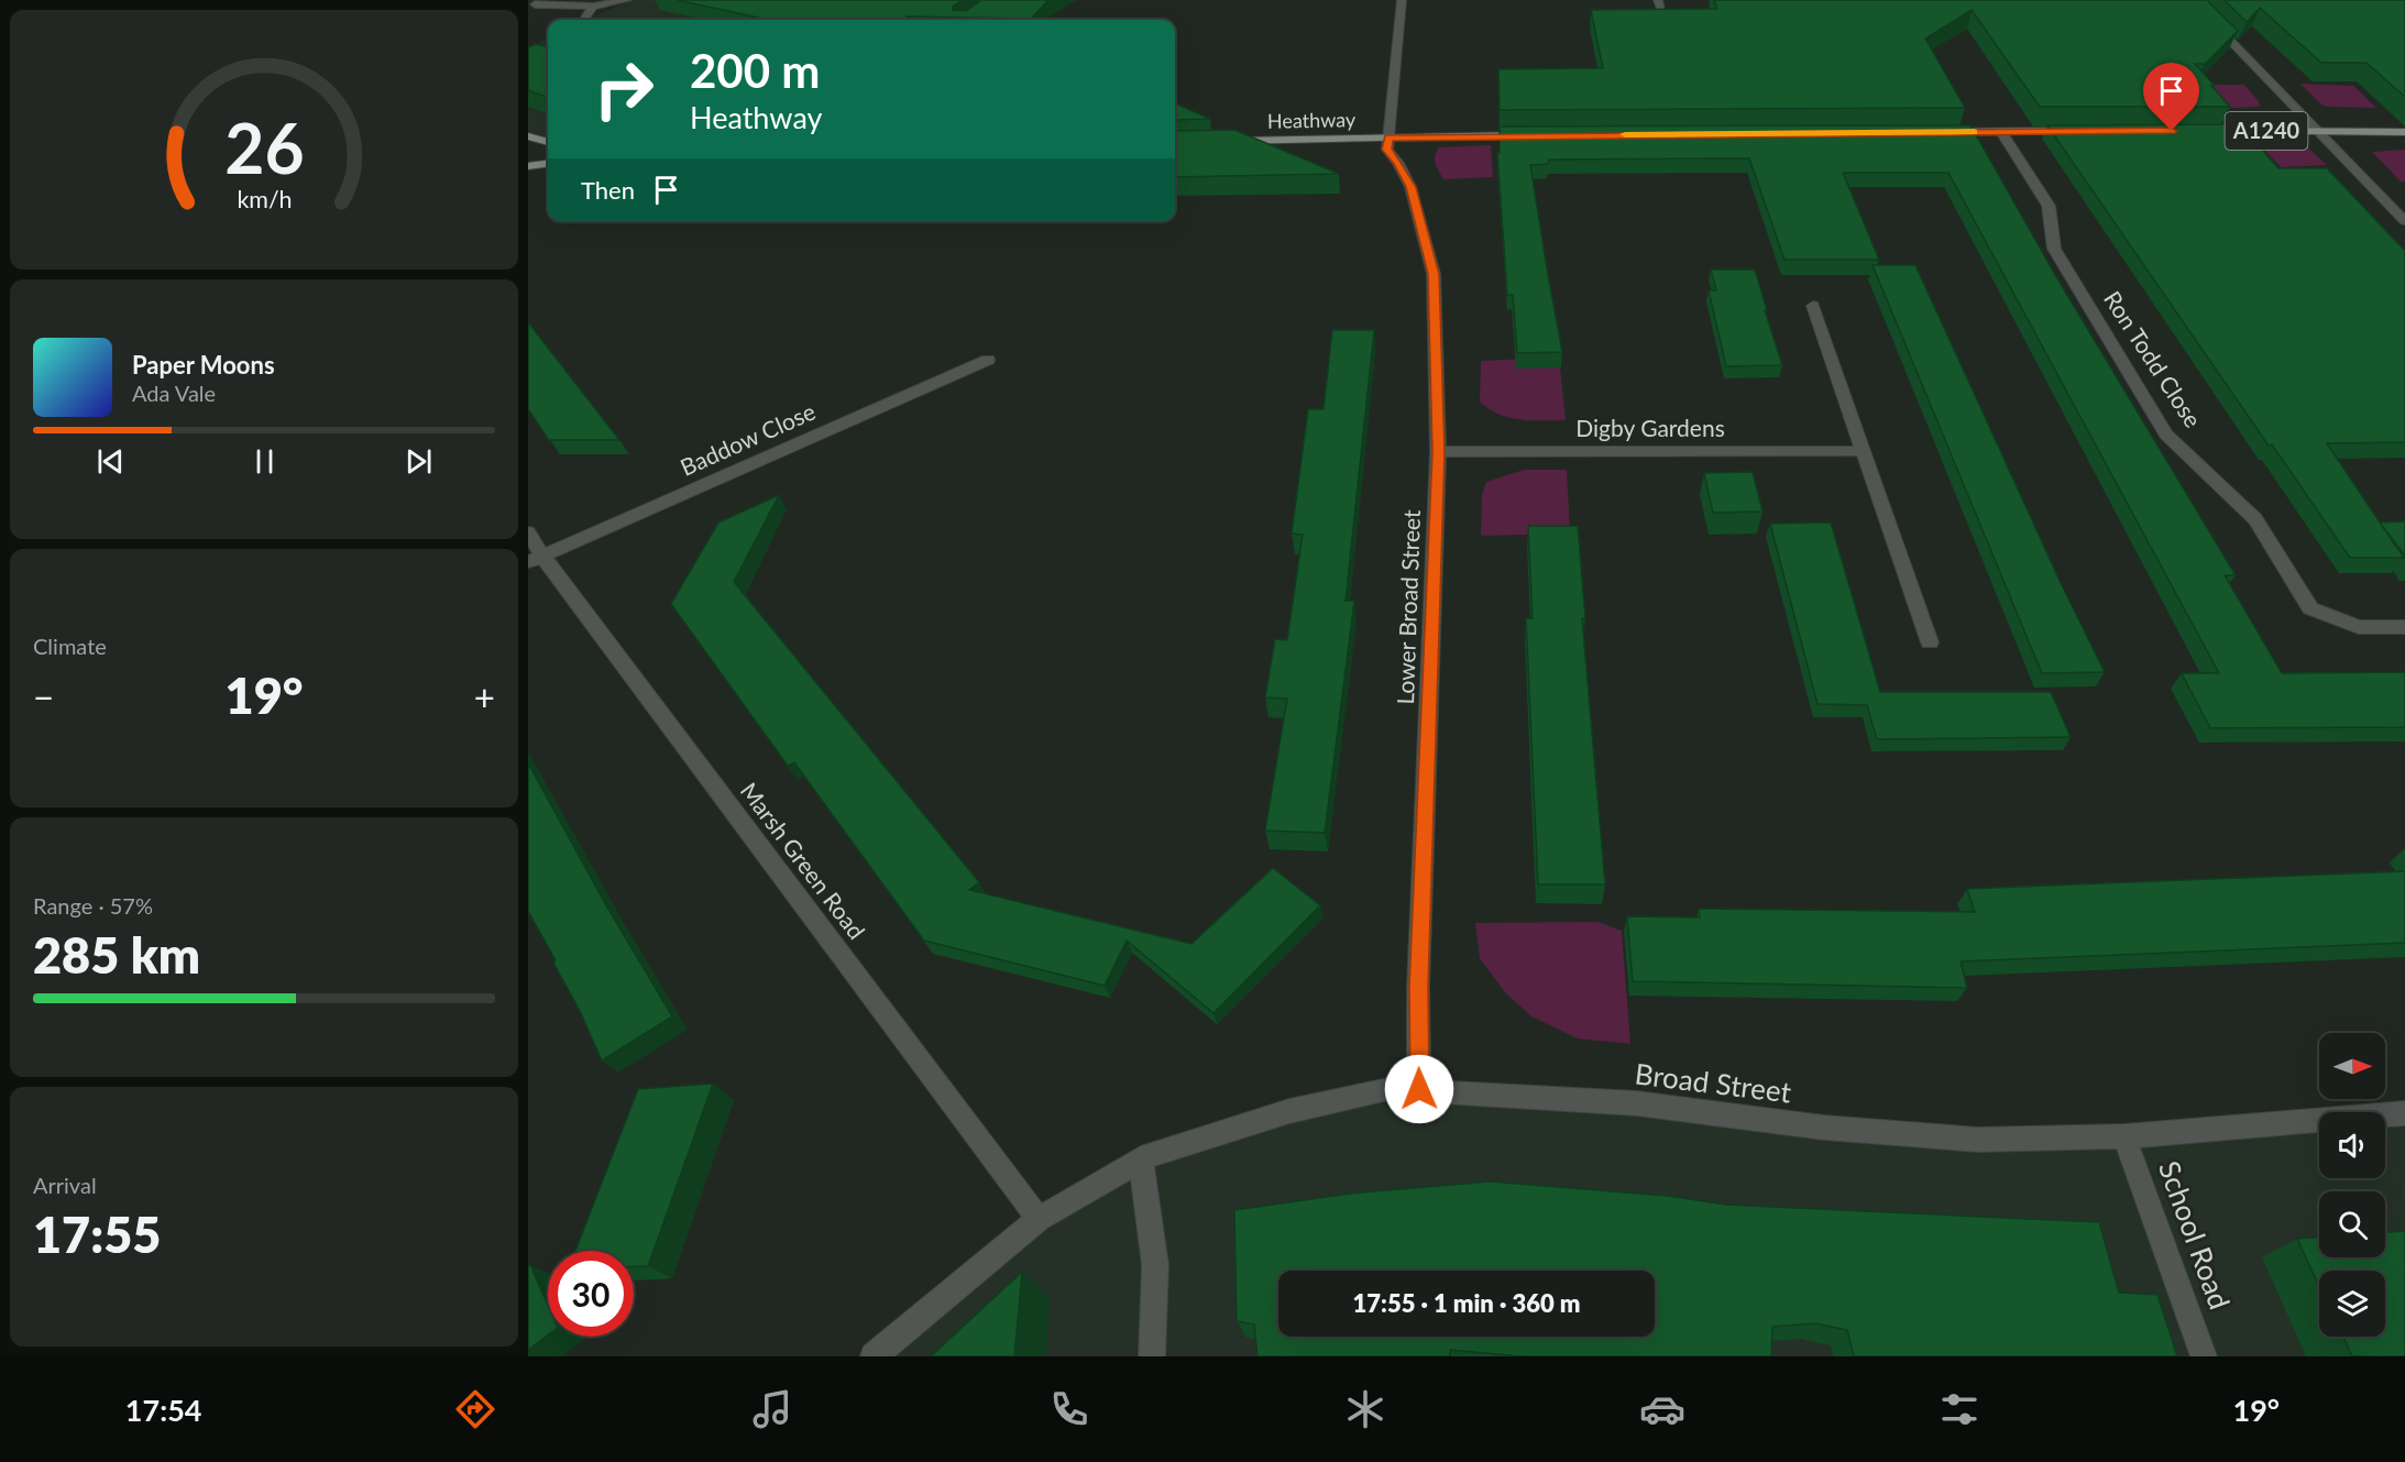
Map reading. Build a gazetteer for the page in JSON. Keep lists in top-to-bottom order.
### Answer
{
  "streets": {
    "main road": ["Heathway", "A1240"],
    "street": [
      "Ron Todd Close",
      "Digby Gardens",
      "Baddow Close",
      "Lower Broad Street",
      "Marsh Green Road",
      "Broad Street",
      "School Road"
    ]
  },
  "crossings": [
    ["Heathway", "Lower Broad Street"],
    ["Digby Gardens", "Lower Broad Street"],
    ["Baddow Close", "Marsh Green Road"],
    ["Lower Broad Street", "Broad Street"],
    ["Marsh Green Road", "Broad Street"],
    ["Broad Street", "School Road"]
  ],
  "north": "right",
  "page": {
    "turn": ["200 m", "Heathway"],
    "then": "Then",
    "song": ["Paper Moons", "Ada Vale"],
    "tile": [
      "Climate",
      ["Range · 57%", "285 km"],
      ["Arrival", "17:55"]
    ],
    "heat": ["−", "19°", "+"],
    "limit": "30",
    "trip": "17:55 · 1 min · 360 m",
    "tabs": ["17:54", "19°"],
    "gauge": ["26", "km/h"]
  }
}
